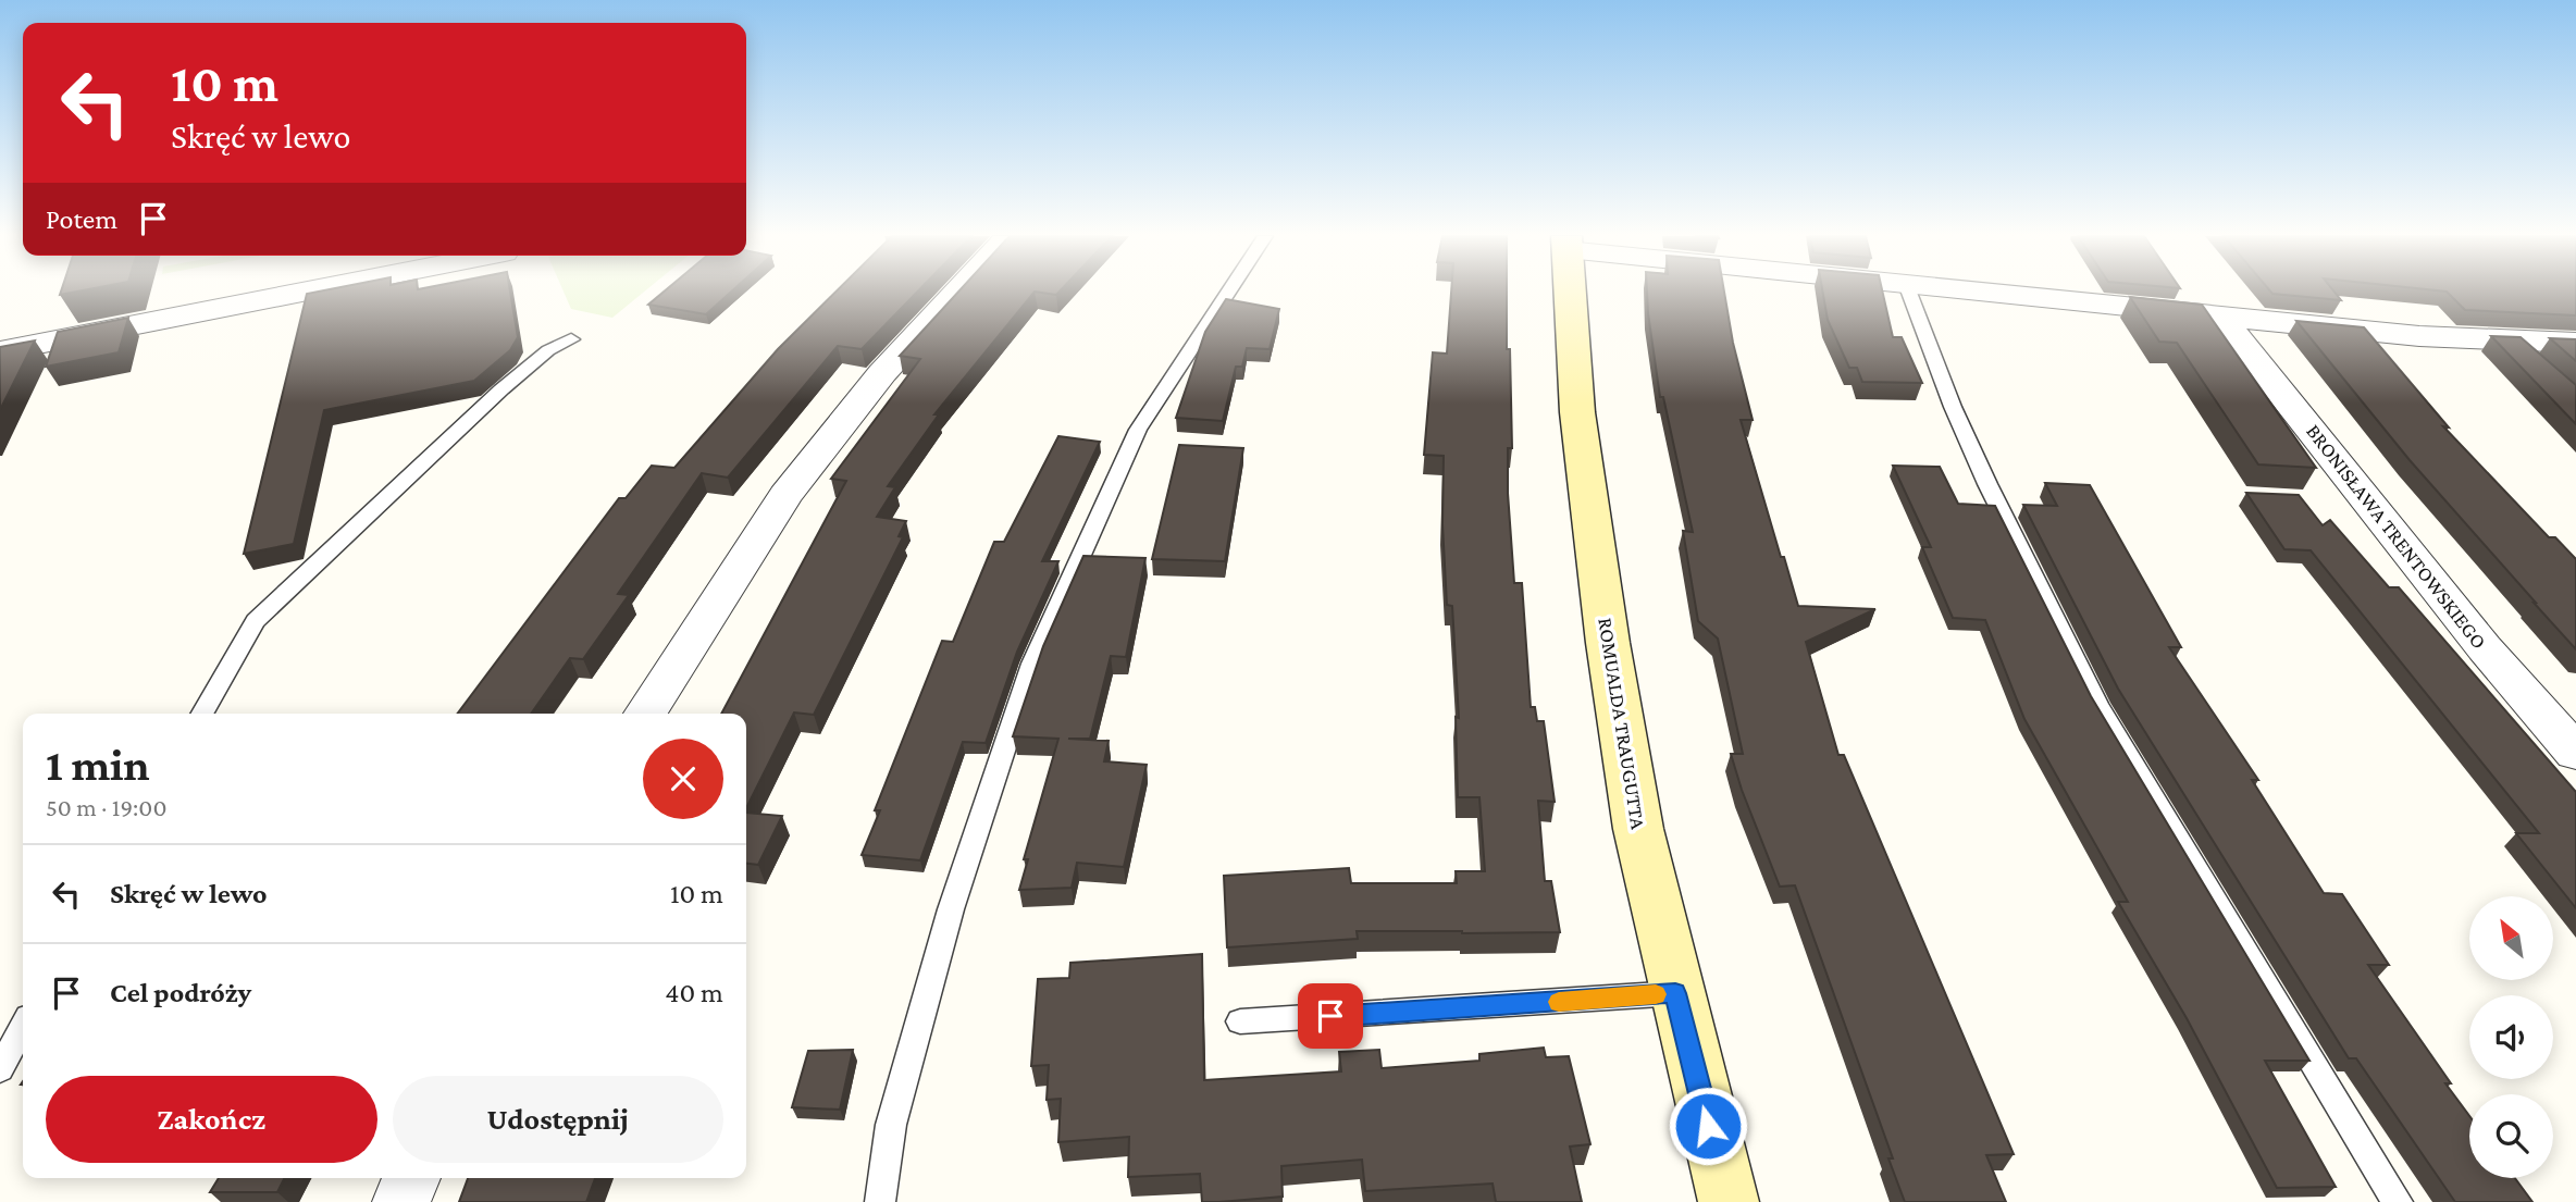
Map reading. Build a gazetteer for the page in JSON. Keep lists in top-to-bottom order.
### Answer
{
  "streets": {
    "street": ["BRONISŁAWA TRENTOWSKIEGO", "ROMUALDA TRAUGUTTA"]
  },
  "north": "top left",
  "page": {
    "turn": ["10 m", "Skręć w lewo"],
    "then": "Potem",
    "heading": ["1 min", "50 m · 19:00"],
    "list": [
      {
        "name": "Skręć w lewo",
        "value": "10 m"
      },
      {
        "name": "Cel podróży",
        "value": "40 m"
      }
    ],
    "buttons": ["Zakończ", "Udostępnij"]
  }
}
